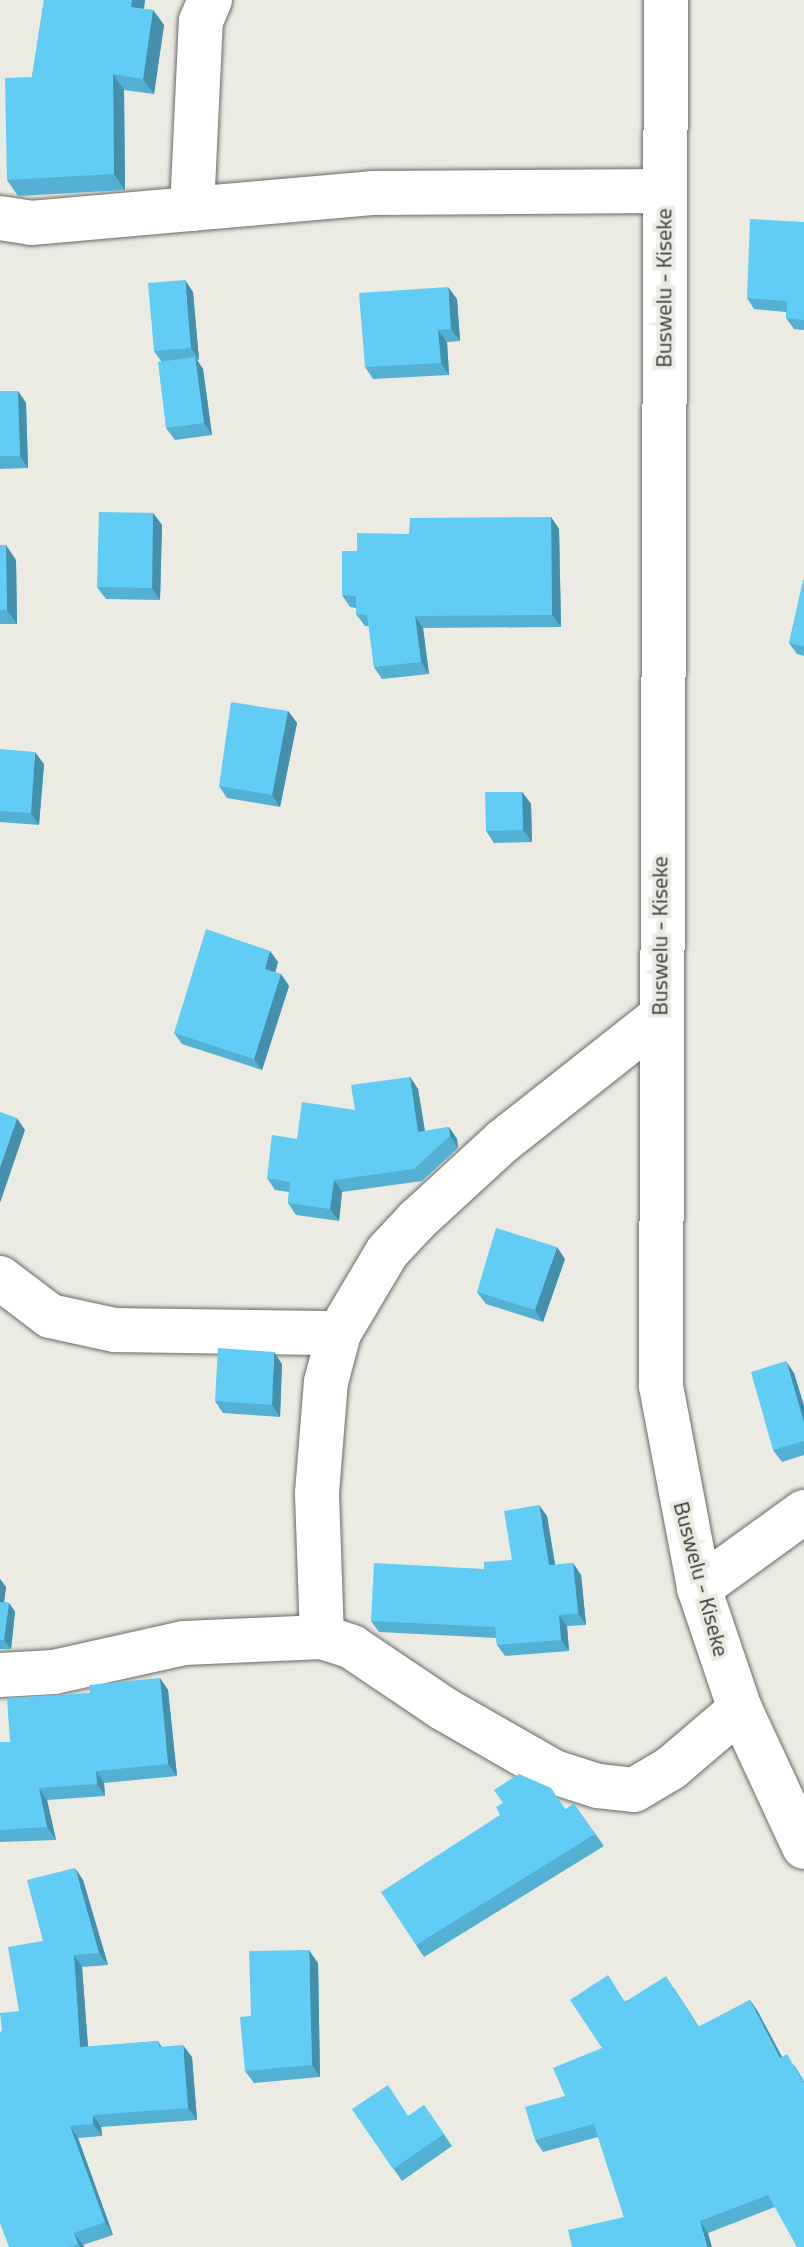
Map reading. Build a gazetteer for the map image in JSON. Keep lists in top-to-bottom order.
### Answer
{
  "streets": {
    "street": ["Buswelu - Kiseke"]
  }
}
